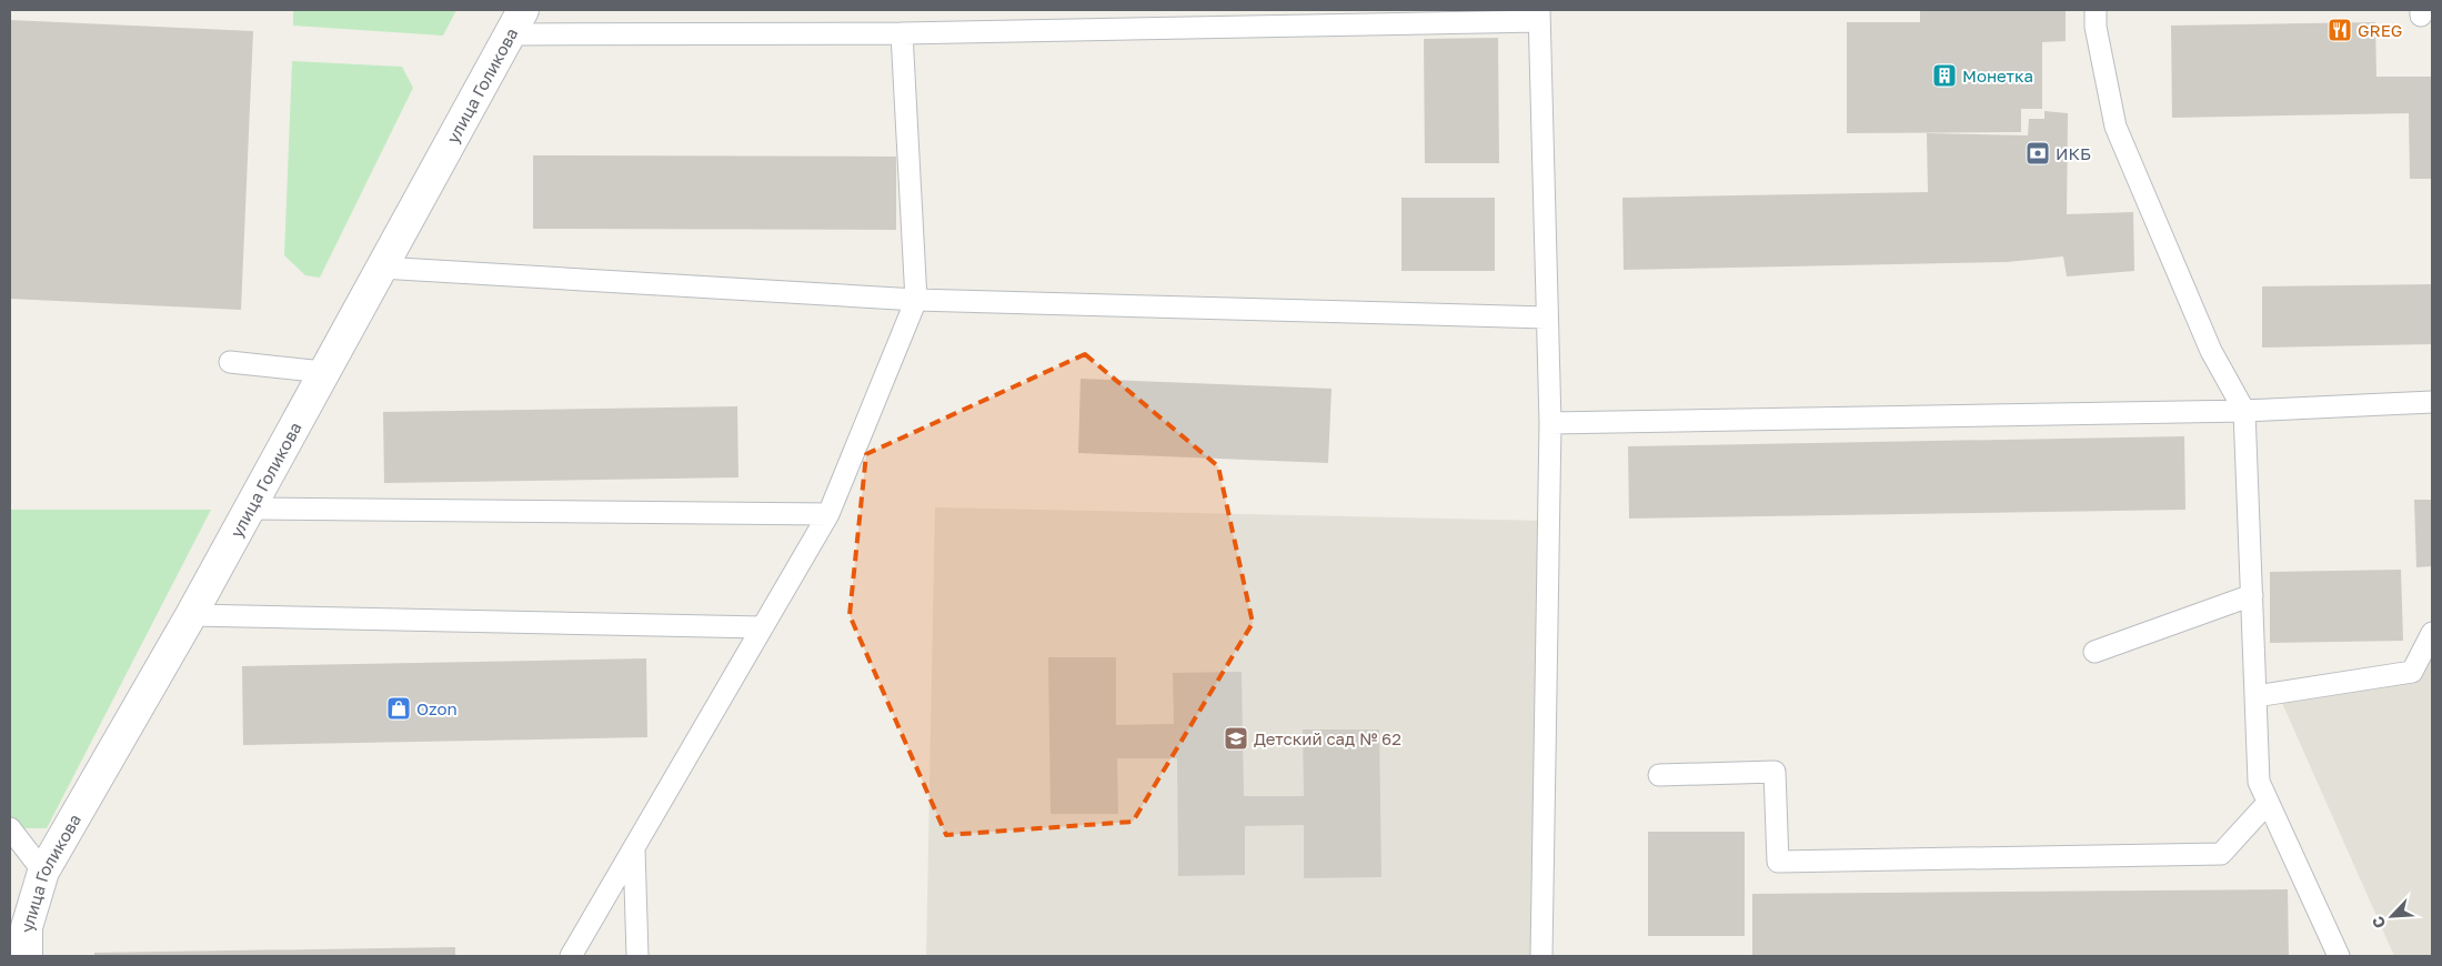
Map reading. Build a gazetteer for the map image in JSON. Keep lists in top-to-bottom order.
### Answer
{
  "streets": {
    "street": ["улица Голикова"]
  },
  "places": {
    "restaurant": ["GREG"],
    "building": ["Монетка"],
    "bank": ["ИКБ"],
    "shop": ["Ozon"],
    "school or university": ["Детский сад № 62"]
  },
  "north": "bottom left"
}
